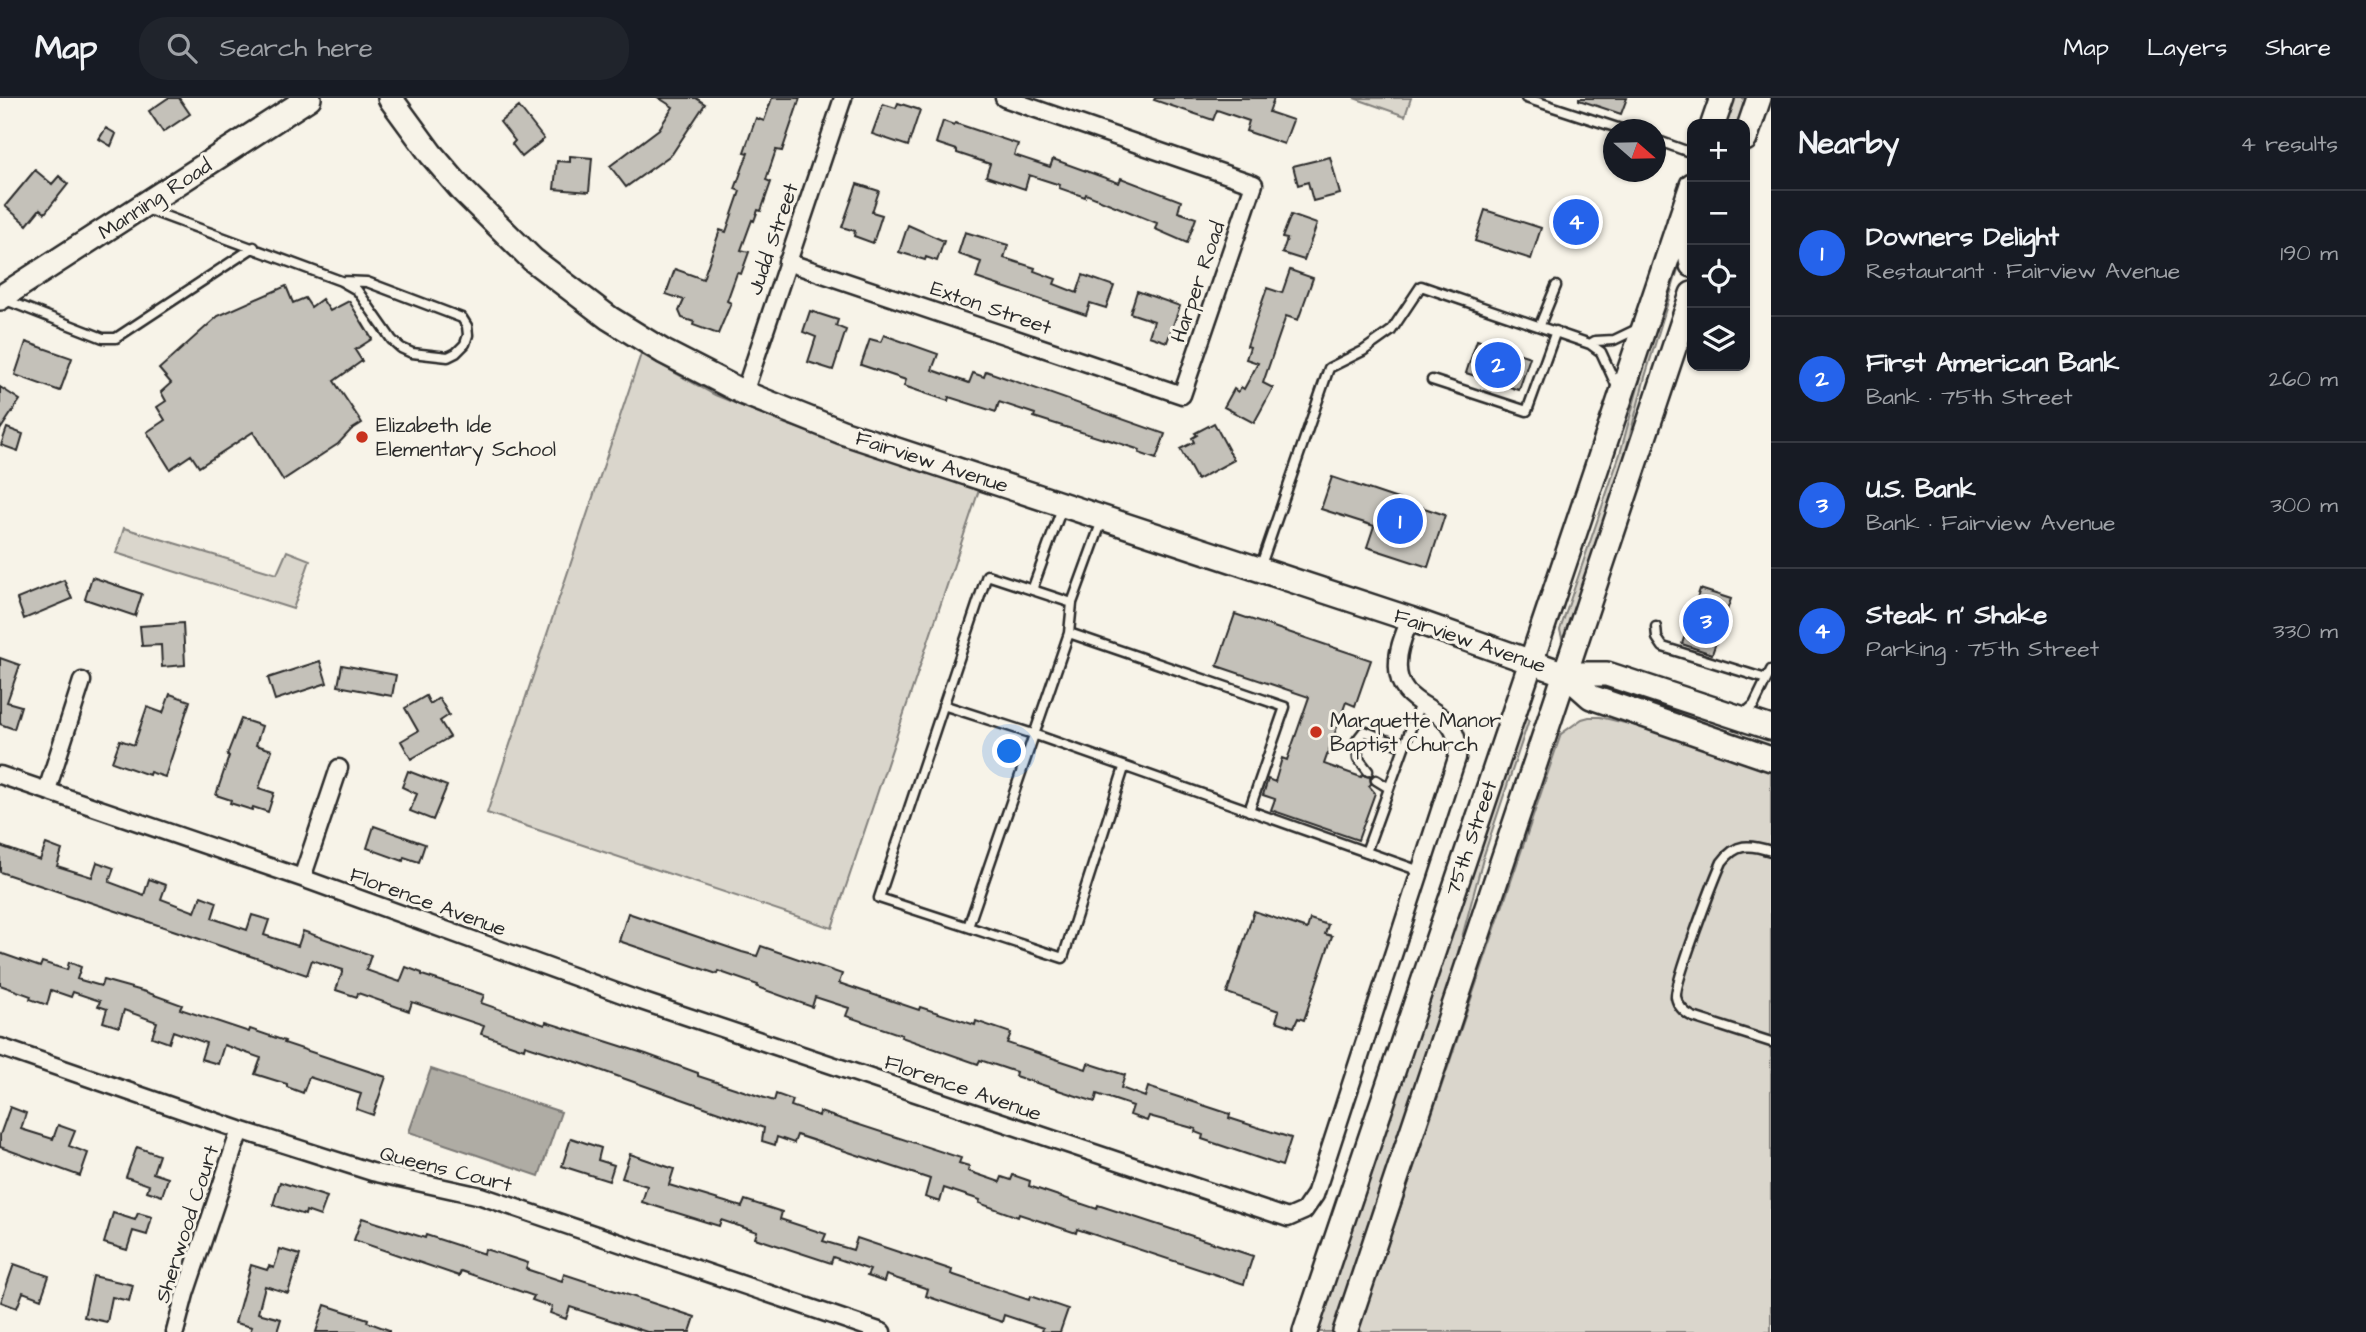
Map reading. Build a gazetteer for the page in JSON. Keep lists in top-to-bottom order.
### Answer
{
  "streets": {
    "main road": ["Manning Road", "Fairview Avenue", "75th Street"],
    "street": [
      "Judd Street",
      "Harper Road",
      "Exton Street",
      "Florence Avenue",
      "Queens Court",
      "Sherwood Court"
    ]
  },
  "crossings": [
    ["Judd Street", "Exton Street"],
    ["Judd Street", "Fairview Avenue"],
    ["Harper Road", "Exton Street"],
    ["Fairview Avenue", "75th Street"],
    ["Fairview Avenue", "Florence Avenue"],
    ["Queens Court", "Sherwood Court"]
  ],
  "places": ["Elizabeth Ide Elementary School", "Marquette Manor Baptist Church"],
  "north": "right",
  "page": {
    "header": "Map",
    "search": "Search here",
    "nav": ["Map", "Layers", "Share"],
    "heading": ["Nearby", "4 results"],
    "map_buttons": ["+", "−"],
    "list": [
      {
        "mark": "1",
        "name": "Downers Delight",
        "note": "Restaurant · Fairview Avenue",
        "value": "190 m"
      },
      {
        "mark": "2",
        "name": "First American Bank",
        "note": "Bank · 75th Street",
        "value": "260 m"
      },
      {
        "mark": "3",
        "name": "U.S. Bank",
        "note": "Bank · Fairview Avenue",
        "value": "300 m"
      },
      {
        "mark": "4",
        "name": "Steak n' Shake",
        "note": "Parking · 75th Street",
        "value": "330 m"
      }
    ],
    "pins": [
      "4",
      "2",
      "1",
      "3"
    ]
  }
}
